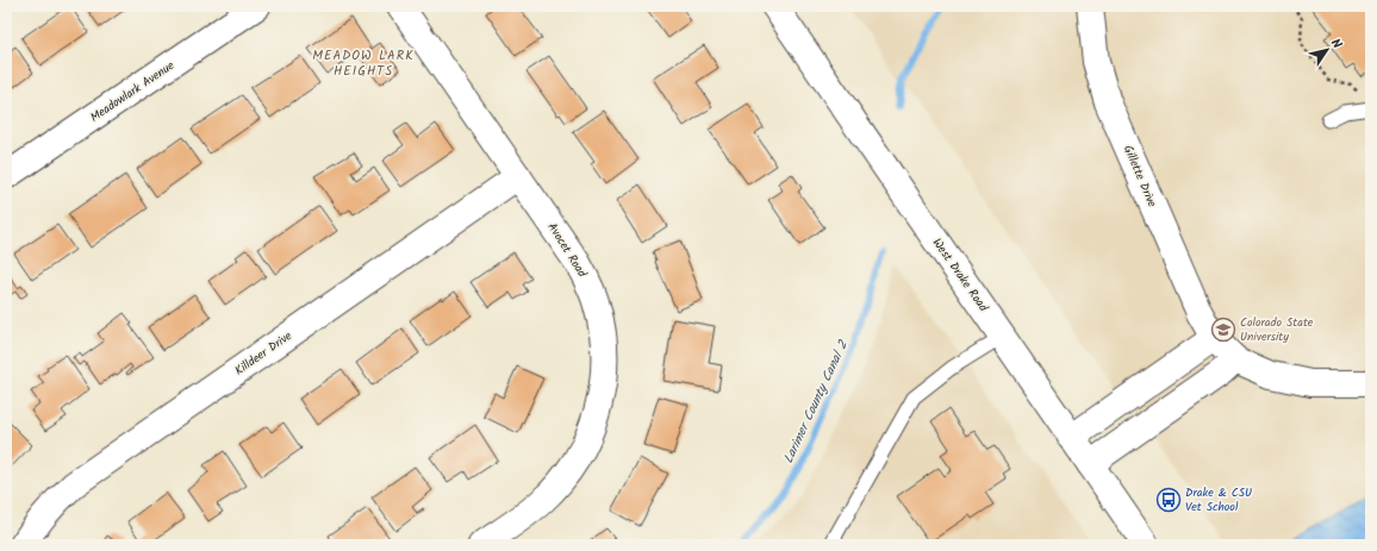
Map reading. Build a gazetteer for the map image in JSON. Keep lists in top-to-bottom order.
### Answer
{
  "streets": {
    "street": [
      "Meadowlark Avenue",
      "Gillette Drive",
      "Avocet Road",
      "West Drake Road",
      "Killdeer Drive"
    ]
  },
  "crossings": [
    ["Avocet Road", "Killdeer Drive"]
  ],
  "districts": ["MEADOW LARK HEIGHTS"],
  "water": ["Larimer County Canal 2"],
  "places": {
    "school or university": ["Colorado State University"],
    "bus stop": ["Drake & CSU Vet School"]
  },
  "north": "top right"
}
